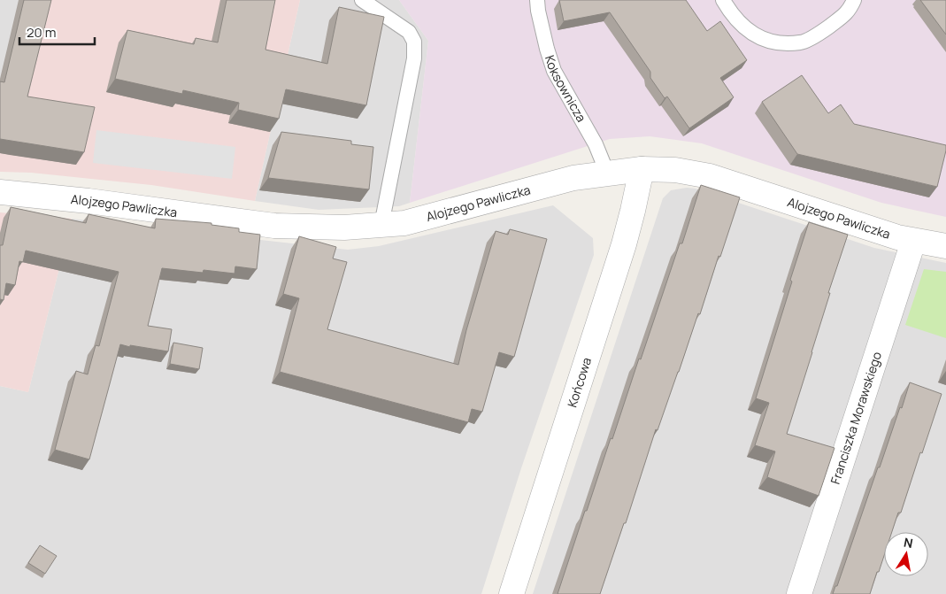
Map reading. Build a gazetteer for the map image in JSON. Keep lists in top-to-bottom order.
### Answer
{
  "streets": {
    "street": ["Alojzego Pawliczka", "Końcowa", "Franciszka Morawskiego"],
    "lane": ["Koksownicza"]
  },
  "crossings": [
    ["Koksownicza", "Alojzego Pawliczka"],
    ["Alojzego Pawliczka", "Końcowa"],
    ["Alojzego Pawliczka", "Franciszka Morawskiego"]
  ],
  "scale_bar": "20 m",
  "north": "top"
}
